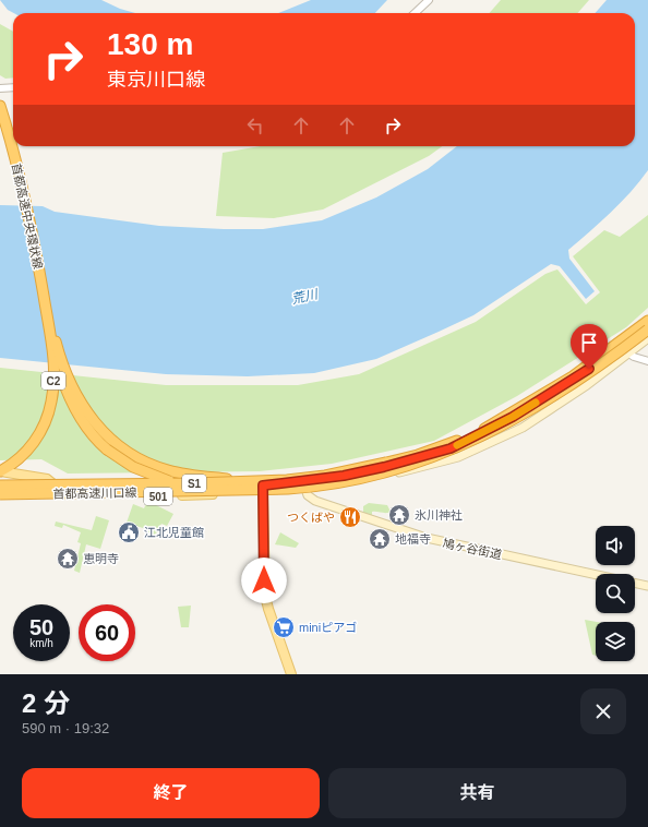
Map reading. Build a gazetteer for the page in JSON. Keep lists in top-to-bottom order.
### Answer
{
  "streets": {
    "highway": [
      "首都高速中央環状線",
      "C2",
      "S1",
      "首都高速川口線"
    ],
    "main road": ["501", "鳩ヶ谷街道"]
  },
  "crossings": [
    ["首都高速中央環状線", "首都高速川口線"]
  ],
  "water": ["荒川"],
  "places": {
    "temple": ["氷川神社", "地福寺", "恵明寺"],
    "restaurant": ["つくばや"],
    "public building": ["江北児童館"],
    "supermarket": ["miniピアゴ"]
  },
  "page": {
    "turn": ["130 m", "東京川口線"],
    "speed": "50 km/h",
    "limit": "60",
    "heading": ["2 分", "590 m · 19:32"],
    "buttons": ["終了", "共有"]
  }
}
